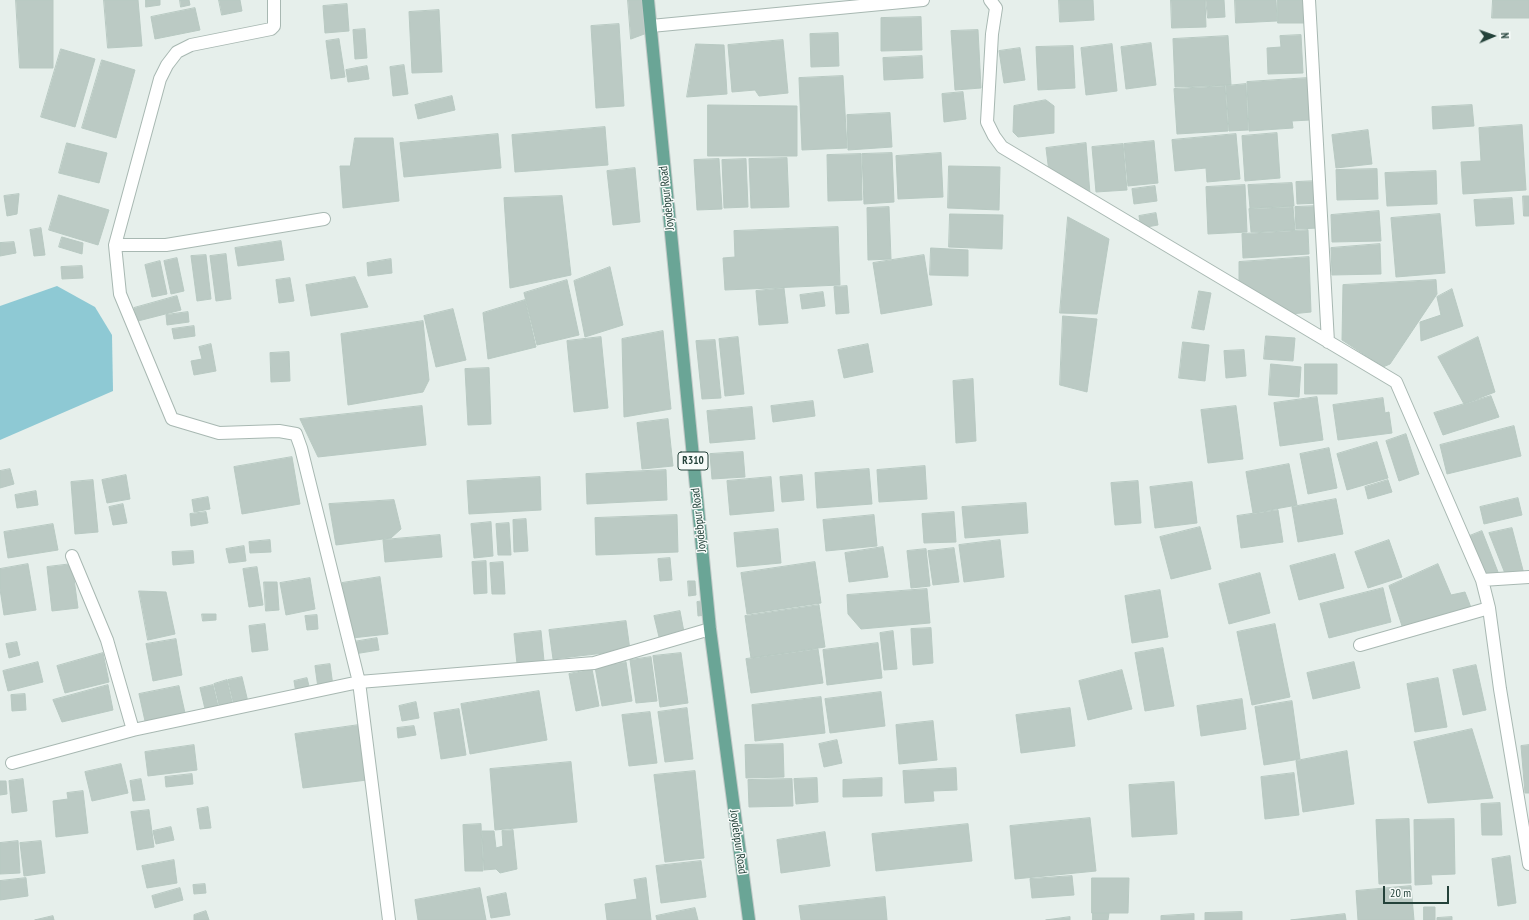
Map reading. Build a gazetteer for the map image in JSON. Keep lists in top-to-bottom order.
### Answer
{
  "streets": {
    "main road": ["Joydebpur Road", "R310"]
  },
  "scale_bar": "20 m",
  "north": "right"
}
